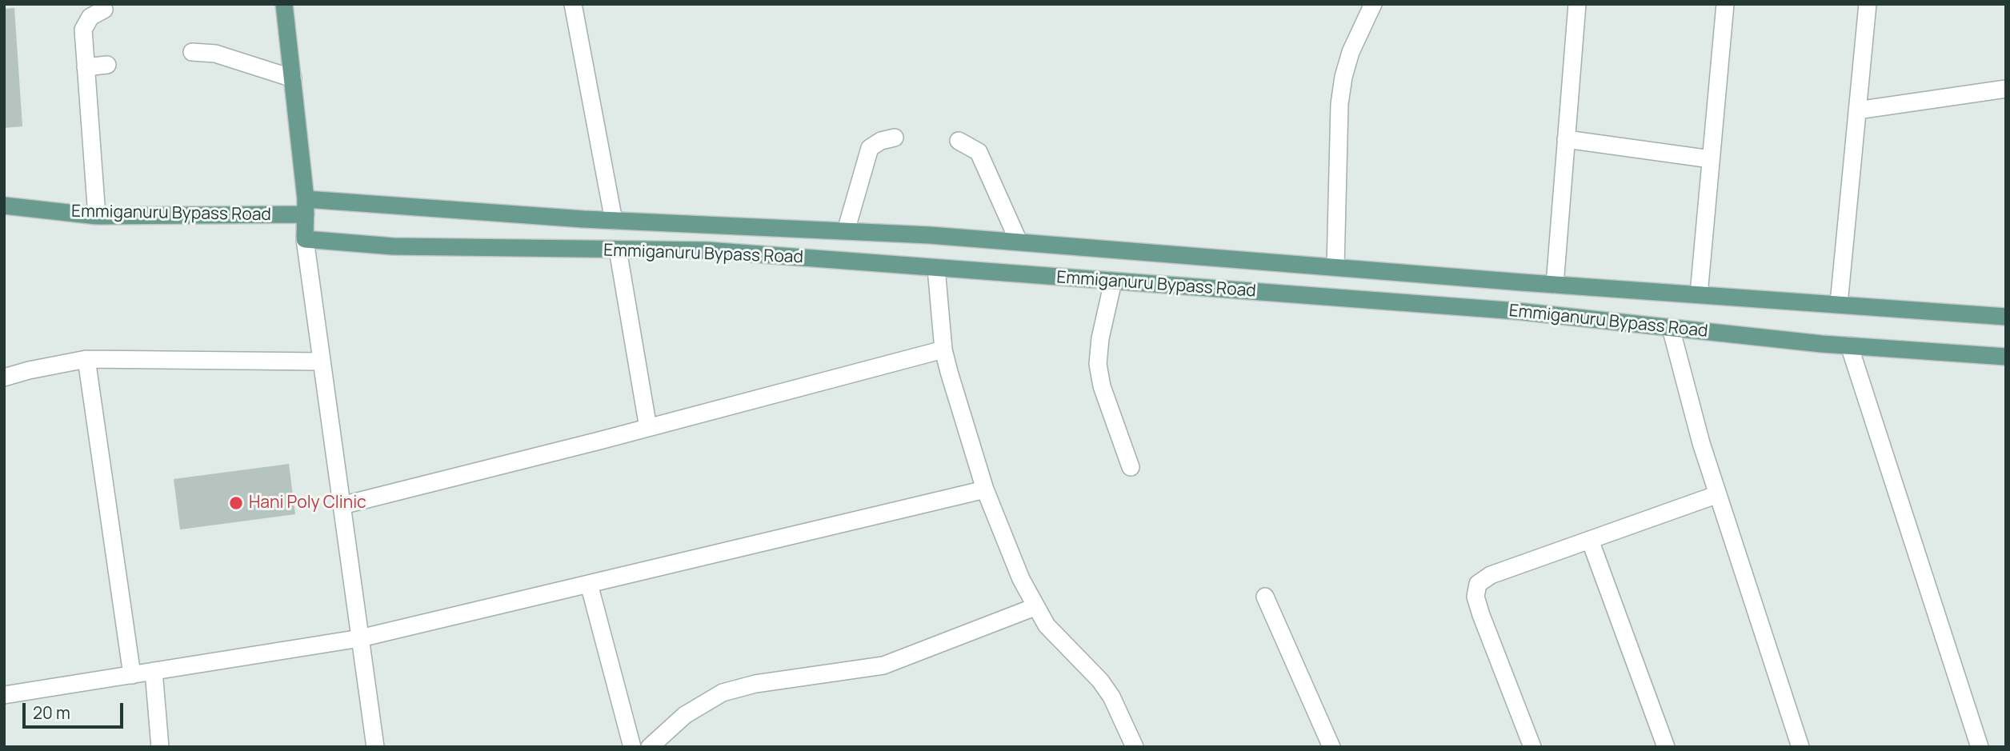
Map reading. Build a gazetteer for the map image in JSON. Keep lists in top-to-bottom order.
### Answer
{
  "streets": {
    "main road": ["Emmiganuru Bypass Road"]
  },
  "places": ["Hani Poly Clinic"],
  "scale_bar": "20 m"
}
